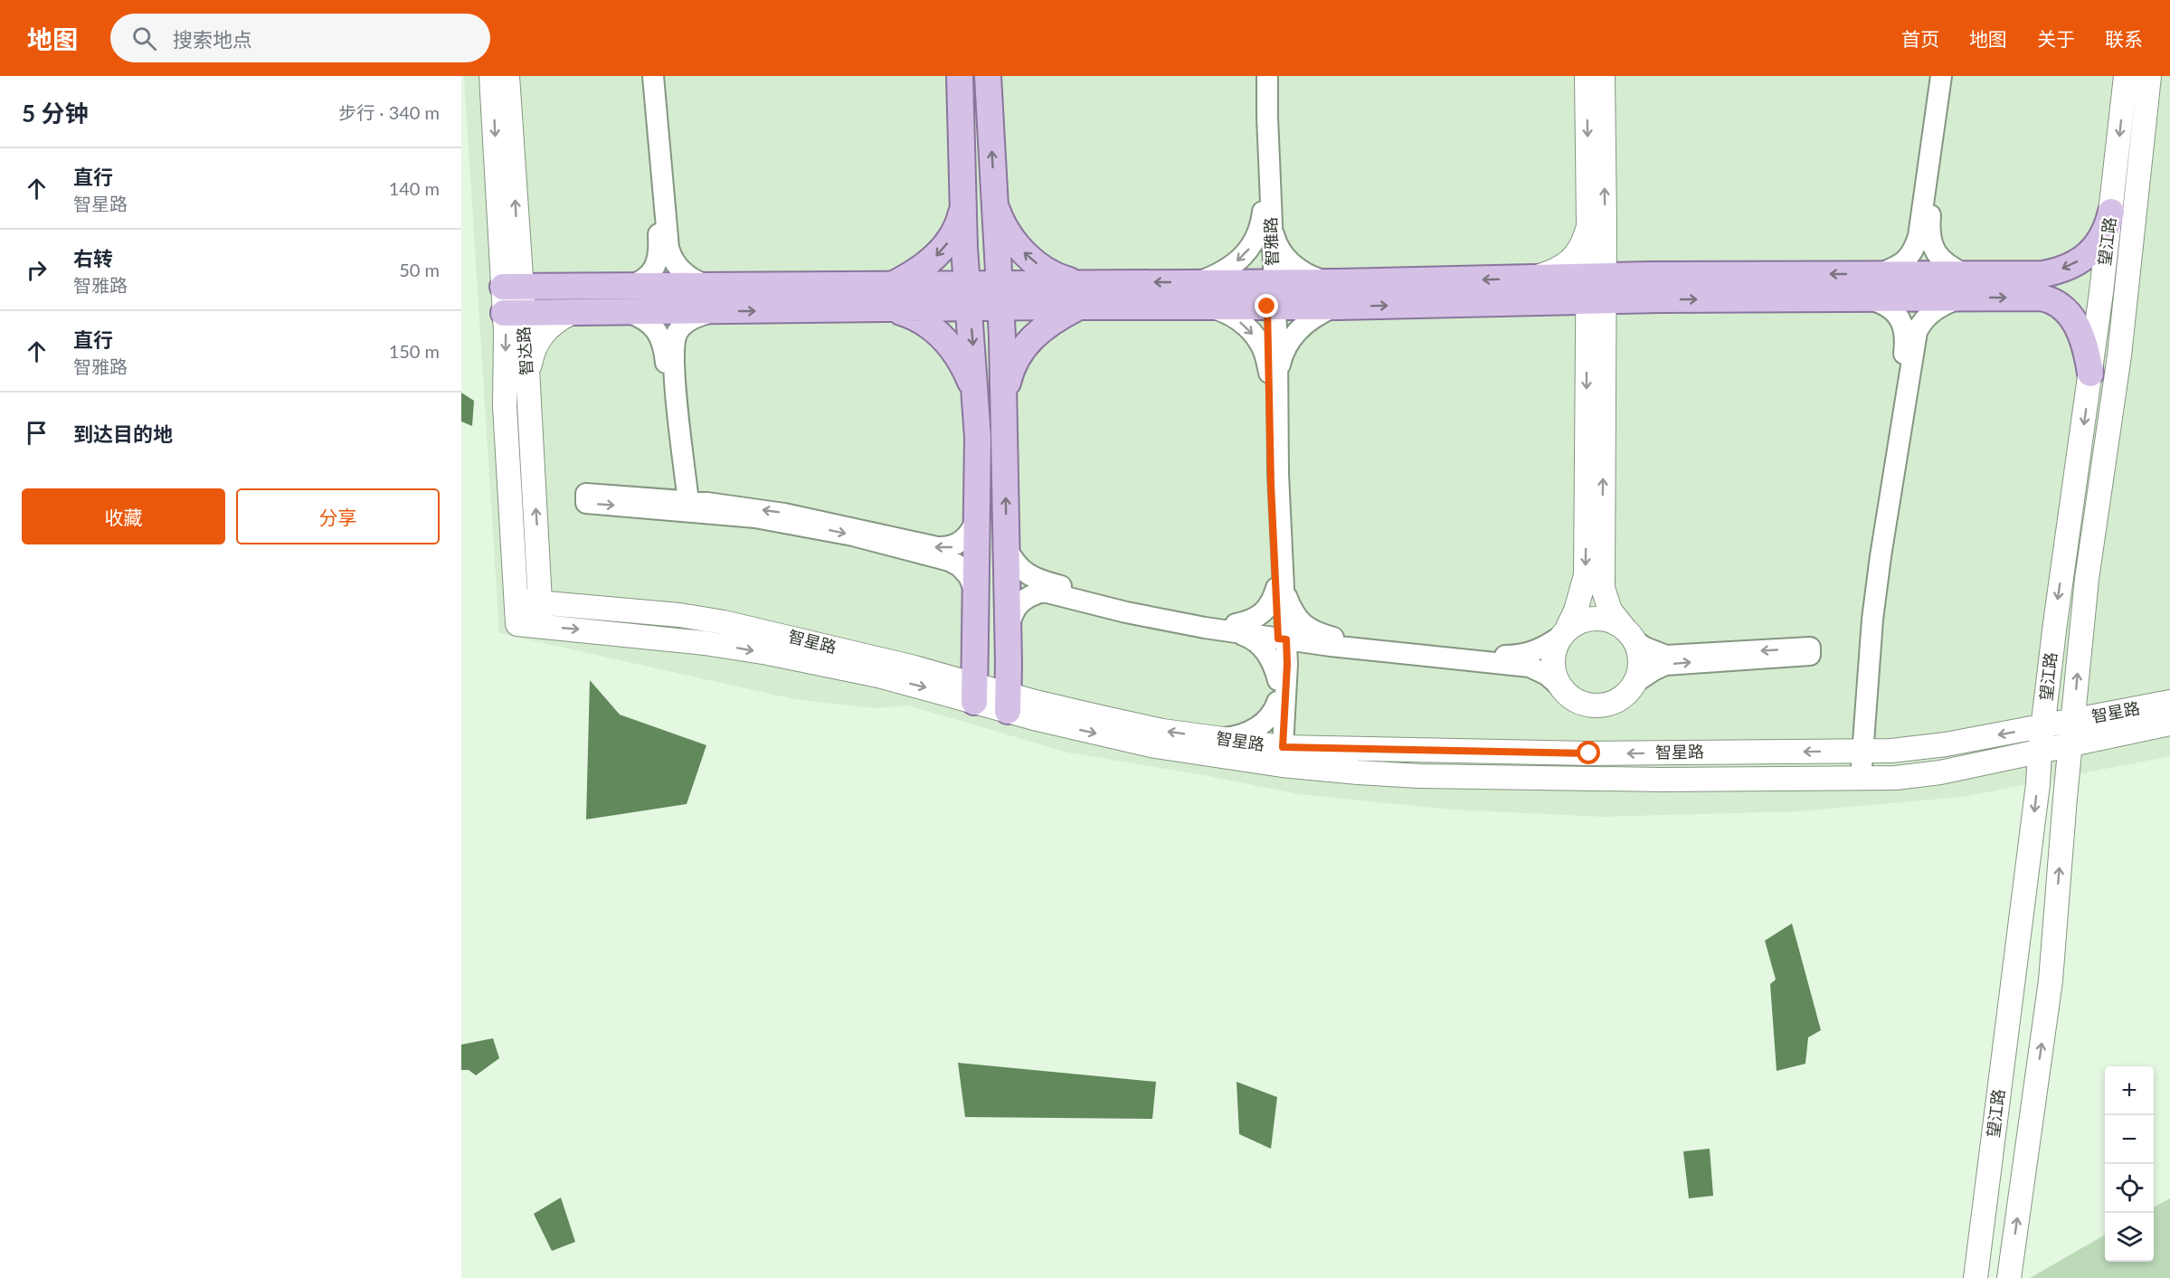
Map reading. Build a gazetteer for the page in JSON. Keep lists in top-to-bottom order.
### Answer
{
  "streets": {
    "main road": ["望江路", "智达路", "智星路"],
    "street": ["智雅路"]
  },
  "crossings": [
    ["智雅路", "智星路"],
    ["望江路", "智星路"],
    ["智达路", "智星路"]
  ],
  "page": {
    "header": "地图",
    "search": "搜索地点",
    "nav": [
      "首页",
      "地图",
      "关于",
      "联系"
    ],
    "heading": ["5 分钟", "步行 · 340 m"],
    "list": [
      ["直行", "智星路", "140 m"],
      ["右转", "智雅路", "50 m"],
      ["直行", "智雅路", "150 m"],
      "到达目的地"
    ],
    "buttons": ["收藏", "分享"],
    "map_buttons": ["+", "−"]
  }
}
